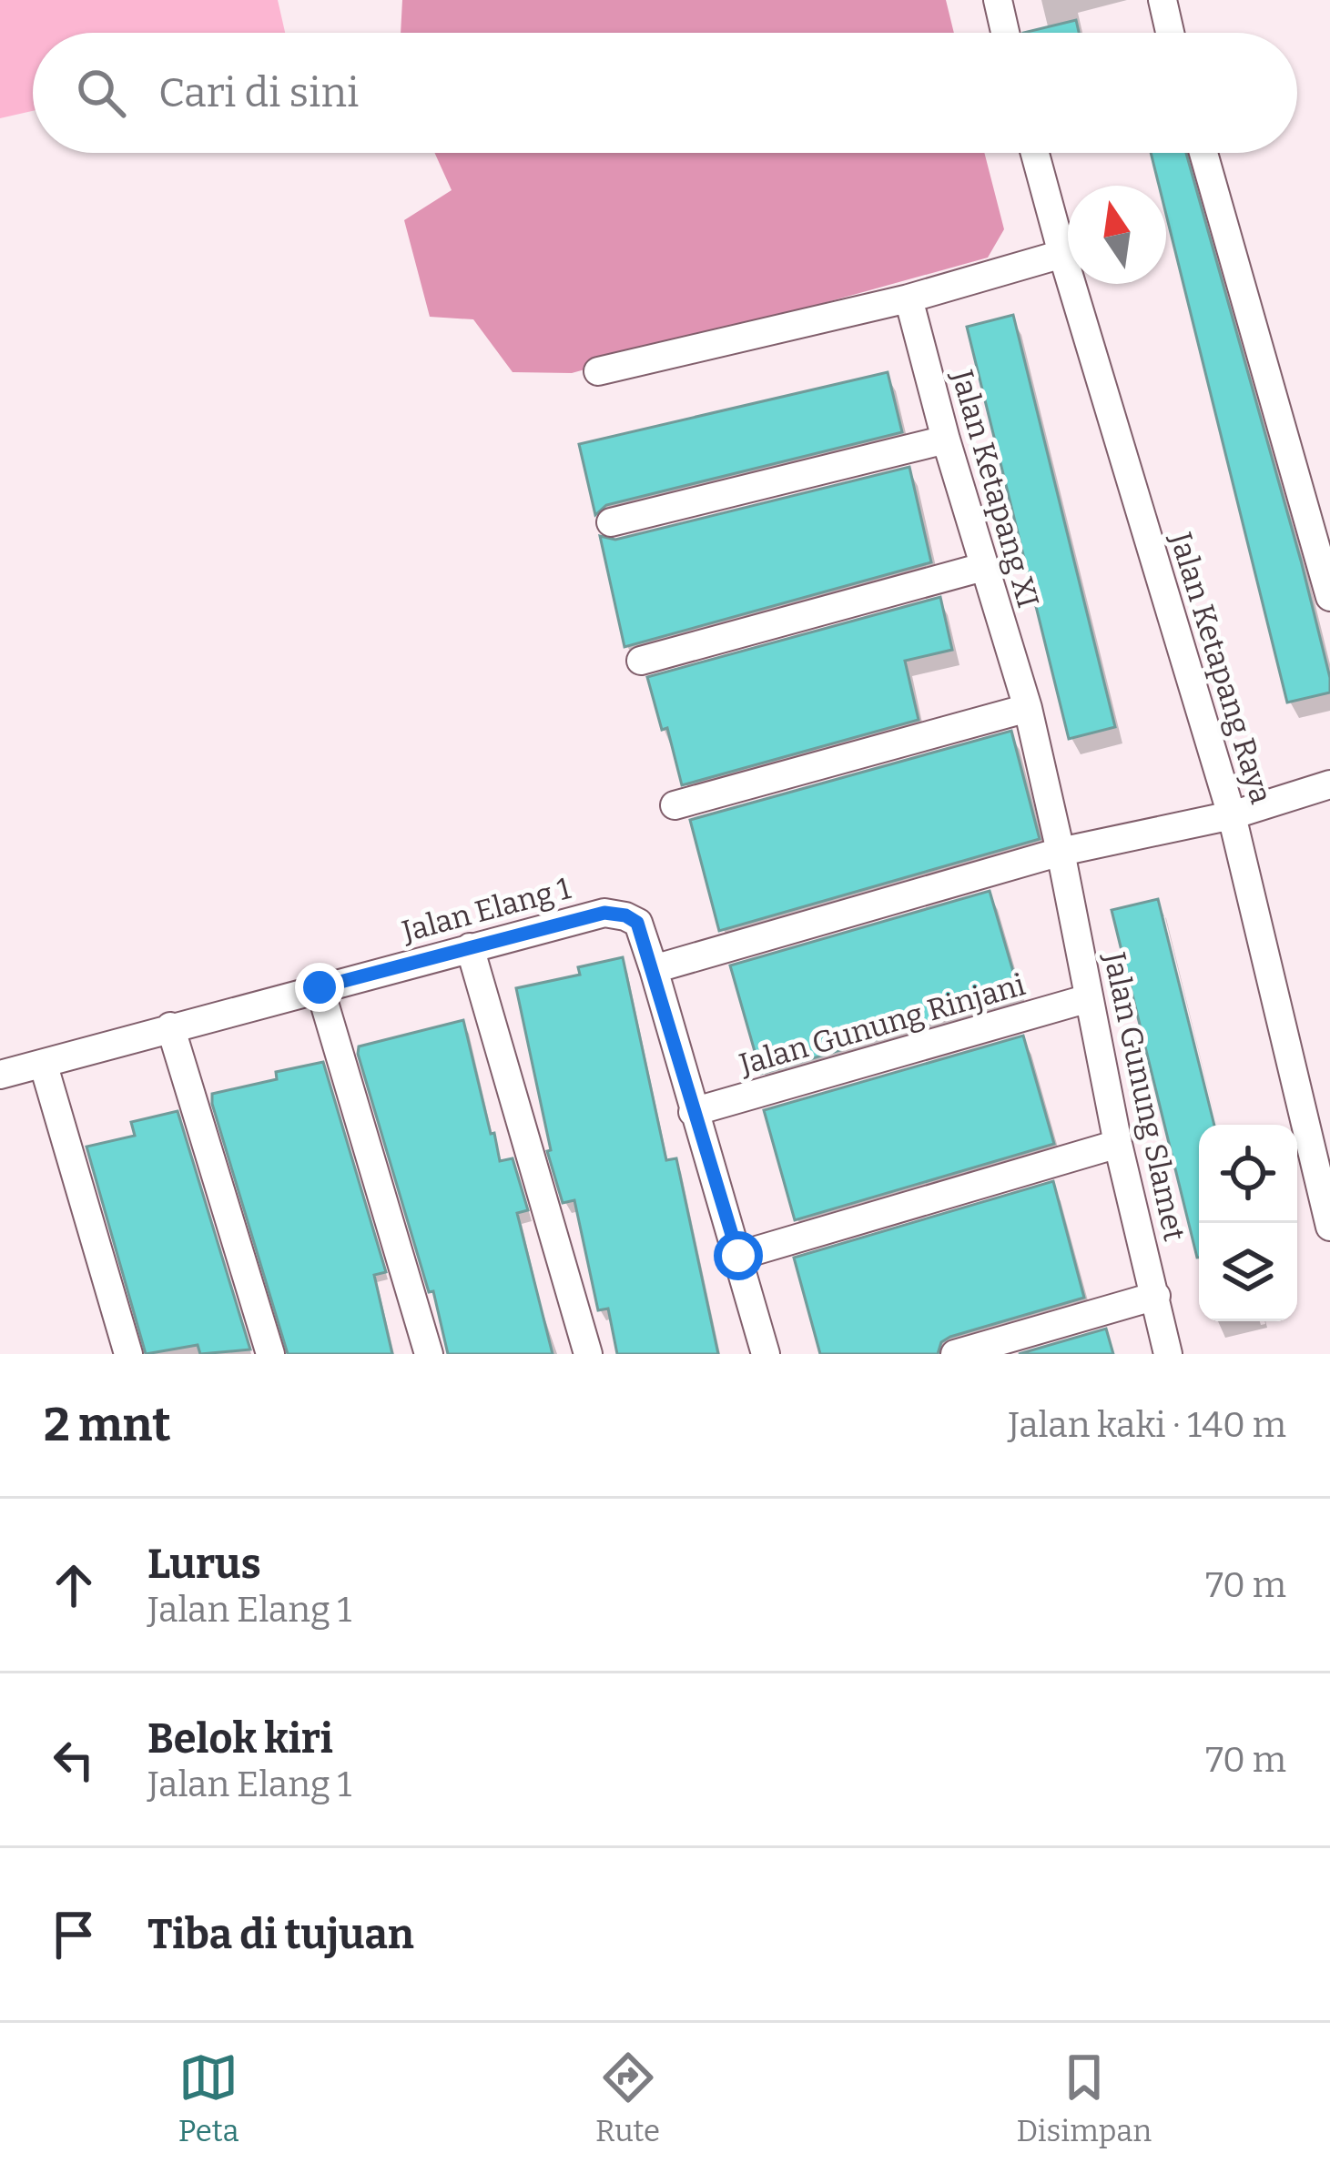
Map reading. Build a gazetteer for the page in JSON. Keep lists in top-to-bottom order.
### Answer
{
  "streets": {
    "street": [
      "Jalan Ketapang XI",
      "Jalan Ketapang Raya",
      "Jalan Elang 1",
      "Jalan Gunung Rinjani",
      "Jalan Gunung Slamet"
    ]
  },
  "crossings": [
    ["Jalan Ketapang XI", "Jalan Gunung Slamet"],
    ["Jalan Elang 1", "Jalan Gunung Rinjani"],
    ["Jalan Gunung Rinjani", "Jalan Gunung Slamet"]
  ],
  "north": "top",
  "page": {
    "search": "Cari di sini",
    "heading": ["2 mnt", "Jalan kaki · 140 m"],
    "list": [
      ["Lurus", "Jalan Elang 1", "70 m"],
      ["Belok kiri", "Jalan Elang 1", "70 m"],
      "Tiba di tujuan"
    ],
    "nav": ["Peta", "Rute", "Disimpan"]
  }
}
